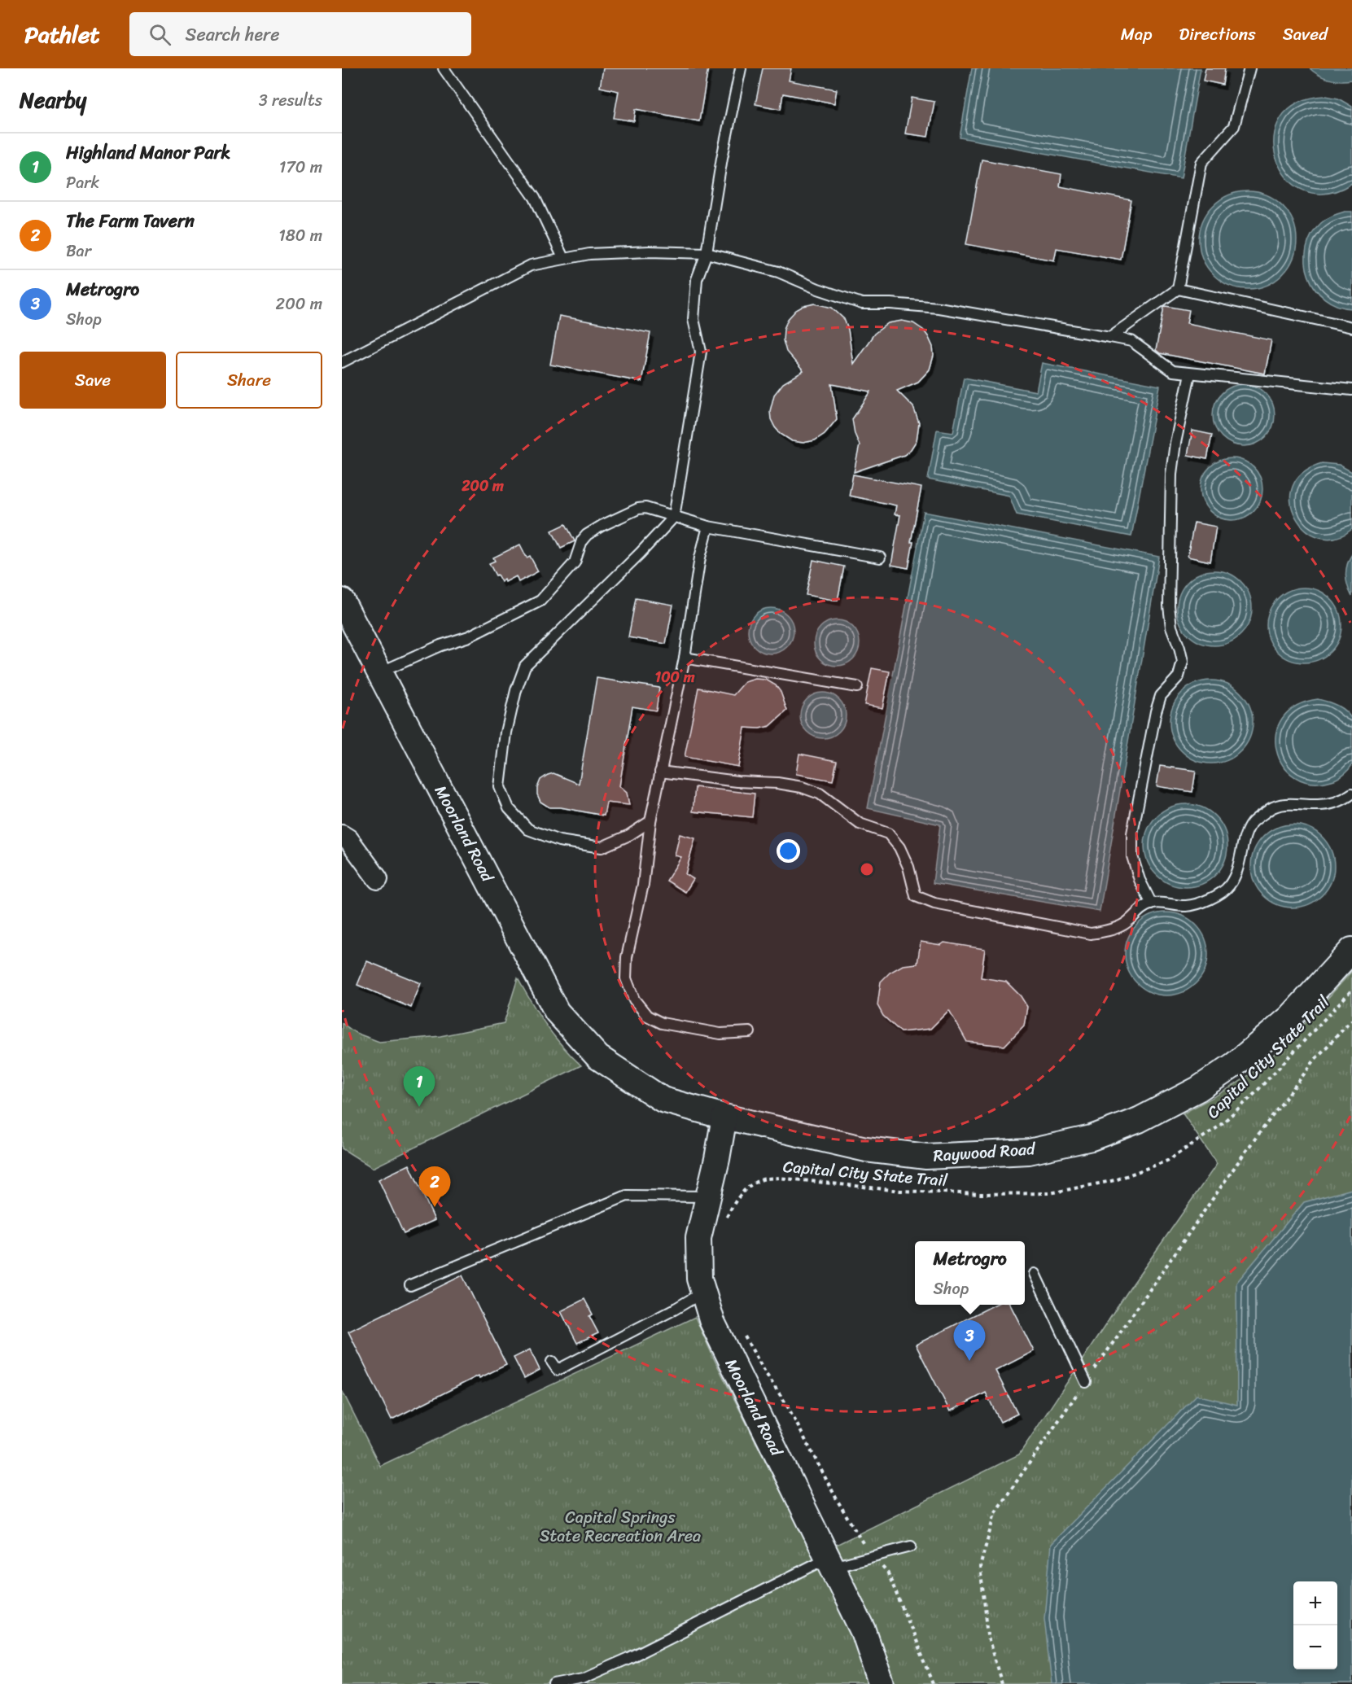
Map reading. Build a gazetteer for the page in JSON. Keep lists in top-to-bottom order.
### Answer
{
  "streets": {
    "street": ["Moorland Road", "Raywood Road"],
    "path": ["Capital City State Trail"]
  },
  "crossings": [
    ["Moorland Road", "Raywood Road"]
  ],
  "parks": ["Capital Springs State Recreation Area"],
  "page": {
    "header": "Pathlet",
    "search": "Search here",
    "nav": ["Map", "Directions", "Saved"],
    "heading": ["Nearby", "3 results"],
    "list": [
      {
        "mark": "1",
        "name": "Highland Manor Park",
        "note": "Park",
        "value": "170 m"
      },
      {
        "mark": "2",
        "name": "The Farm Tavern",
        "note": "Bar",
        "value": "180 m"
      },
      {
        "mark": "3",
        "name": "Metrogro",
        "note": "Shop",
        "value": "200 m"
      }
    ],
    "buttons": ["Save", "Share"],
    "pins": ["1", "2", "3"],
    "popup": ["Metrogro", "Shop"],
    "map_buttons": ["+", "−"]
  },
  "rings": ["200 m", "100 m"]
}
